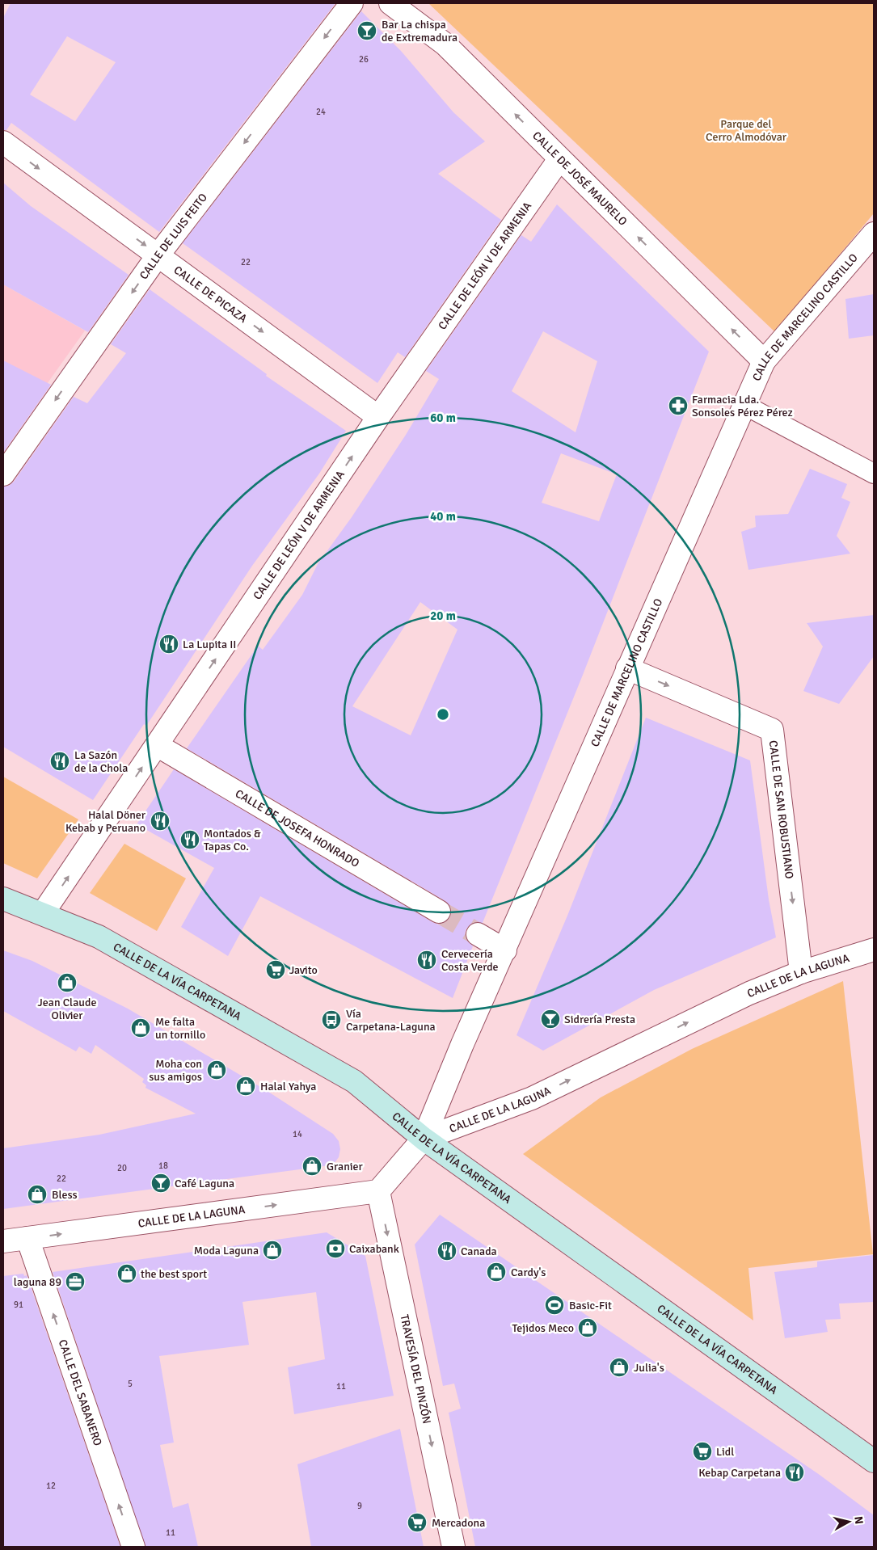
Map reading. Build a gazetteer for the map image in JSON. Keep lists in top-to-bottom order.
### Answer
{
  "streets": {
    "street": [
      "CALLE DE JOSÉ MAURELO",
      "CALLE DE LUIS FEITO",
      "CALLE DE LEÓN V DE ARMENIA",
      "CALLE DE PICAZA",
      "CALLE DE MARCELINO CASTILLO",
      "CALLE DE SAN ROBUSTIANO",
      "CALLE DE JOSEFA HONRADO",
      "CALLE DE LA LAGUNA",
      "CALLE DE LA VÍA CARPETANA",
      "TRAVESÍA DEL PINZÓN",
      "CALLE DEL SABANERO"
    ]
  },
  "crossings": [
    ["CALLE DE JOSÉ MAURELO", "CALLE DE LEÓN V DE ARMENIA"],
    ["CALLE DE JOSÉ MAURELO", "CALLE DE MARCELINO CASTILLO"],
    ["CALLE DE LUIS FEITO", "CALLE DE PICAZA"],
    ["CALLE DE LEÓN V DE ARMENIA", "CALLE DE PICAZA"],
    ["CALLE DE LEÓN V DE ARMENIA", "CALLE DE JOSEFA HONRADO"],
    ["CALLE DE LEÓN V DE ARMENIA", "CALLE DE LA VÍA CARPETANA"],
    ["CALLE DE MARCELINO CASTILLO", "CALLE DE SAN ROBUSTIANO"],
    ["CALLE DE MARCELINO CASTILLO", "CALLE DE LA LAGUNA"],
    ["CALLE DE MARCELINO CASTILLO", "CALLE DE LA VÍA CARPETANA"],
    ["CALLE DE SAN ROBUSTIANO", "CALLE DE LA LAGUNA"],
    ["CALLE DE LA LAGUNA", "CALLE DE LA VÍA CARPETANA"],
    ["CALLE DE LA LAGUNA", "TRAVESÍA DEL PINZÓN"],
    ["CALLE DE LA LAGUNA", "CALLE DEL SABANERO"]
  ],
  "one_way": [
    "CALLE DE JOSÉ MAURELO",
    "CALLE DE LUIS FEITO",
    "CALLE DE LEÓN V DE ARMENIA",
    "CALLE DE PICAZA",
    "CALLE DE SAN ROBUSTIANO",
    "CALLE DE LA LAGUNA",
    "TRAVESÍA DEL PINZÓN",
    "CALLE DEL SABANERO"
  ],
  "parks": ["Parque del Cerro Almodóvar"],
  "places": {
    "bar": ["Bar La chispa de Extremadura", "Sidrería Presta", "Café Laguna"],
    "pharmacy": ["Farmacia Lda. Sonsoles Pérez Pérez"],
    "restaurant": [
      "La Lupita II",
      "La Sazón de la Chola",
      "Halal Döner Kebab y Peruano",
      "Montados & Tapas Co.",
      "Cervecería Costa Verde",
      "Canada",
      "Kebap Carpetana"
    ],
    "supermarket": ["Javito", "Lidl", "Mercadona"],
    "shop": [
      "Jean Claude Olivier",
      "Me falta un tornillo",
      "Moha con sus amigos",
      "Halal Yahya",
      "Granier",
      "Bless",
      "Moda Laguna",
      "Cardy's",
      "the best sport",
      "Tejidos Meco",
      "Julia's"
    ],
    "bus stop": ["Vía Carpetana-Laguna"],
    "bank": ["Caixabank"],
    "office": ["laguna 89"],
    "sports": ["Basic-Fit"]
  },
  "house_numbers": [
    "26",
    "24",
    "22",
    "14",
    "18",
    "20",
    "22",
    "91",
    "5",
    "11",
    "12",
    "9",
    "11"
  ],
  "north": "right",
  "rings": ["60 m", "40 m", "20 m"]
}
